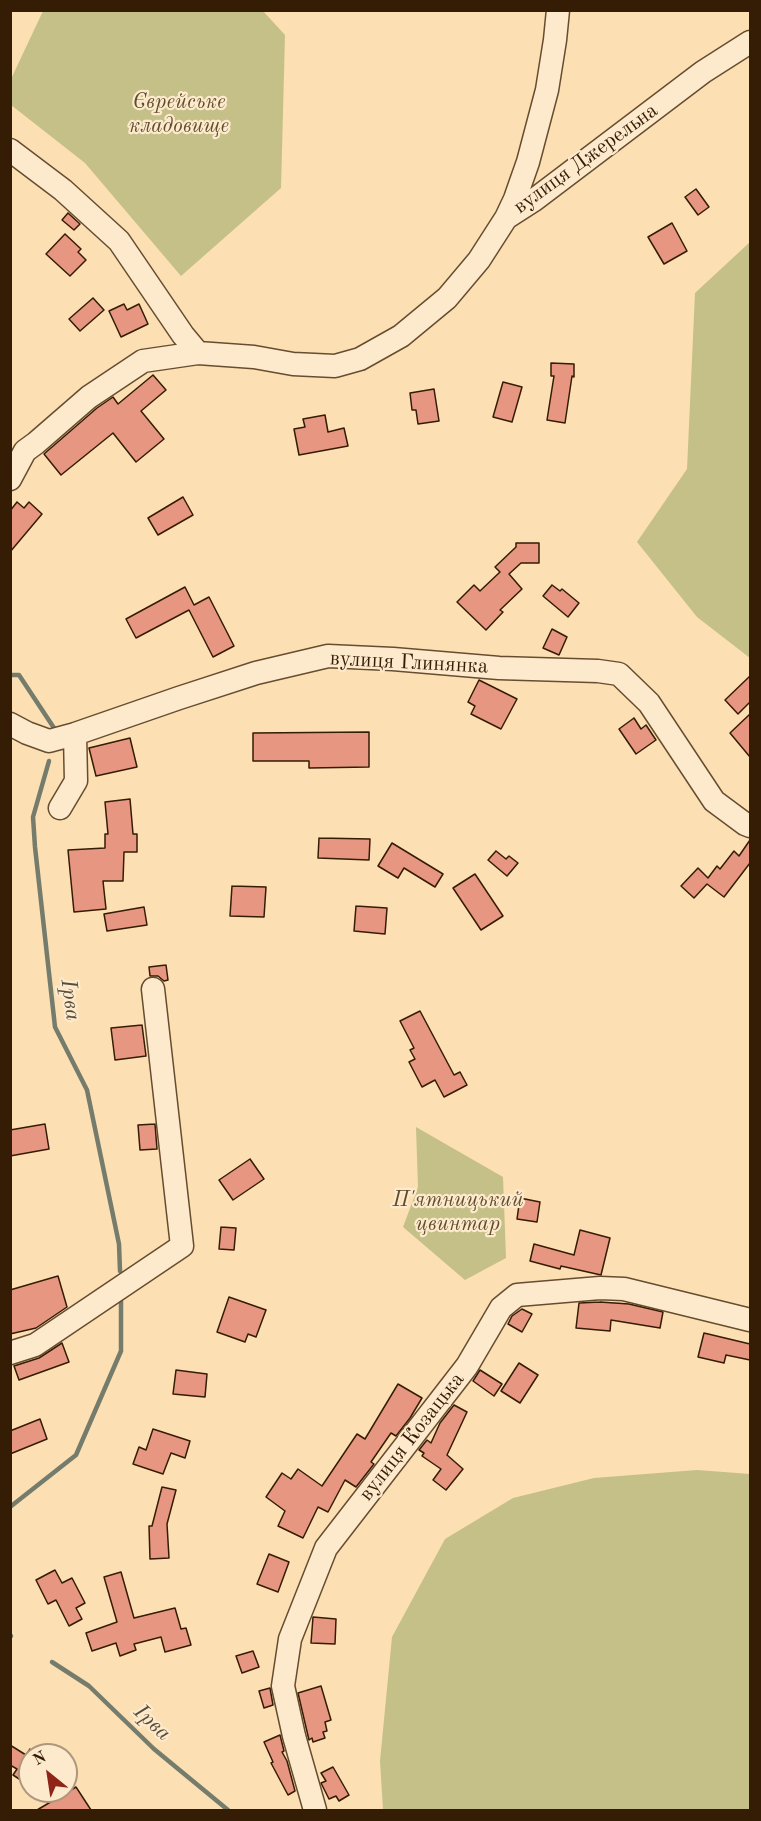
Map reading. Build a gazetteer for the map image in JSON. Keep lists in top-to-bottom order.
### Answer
{
  "streets": {
    "street": ["вулиця Джерельна", "вулиця Глинянка", "вулиця Козацька"]
  },
  "water": ["Ірва"],
  "parks": ["Єврейське кладовище", "П'ятницький цвинтар"],
  "north": "top left"
}
